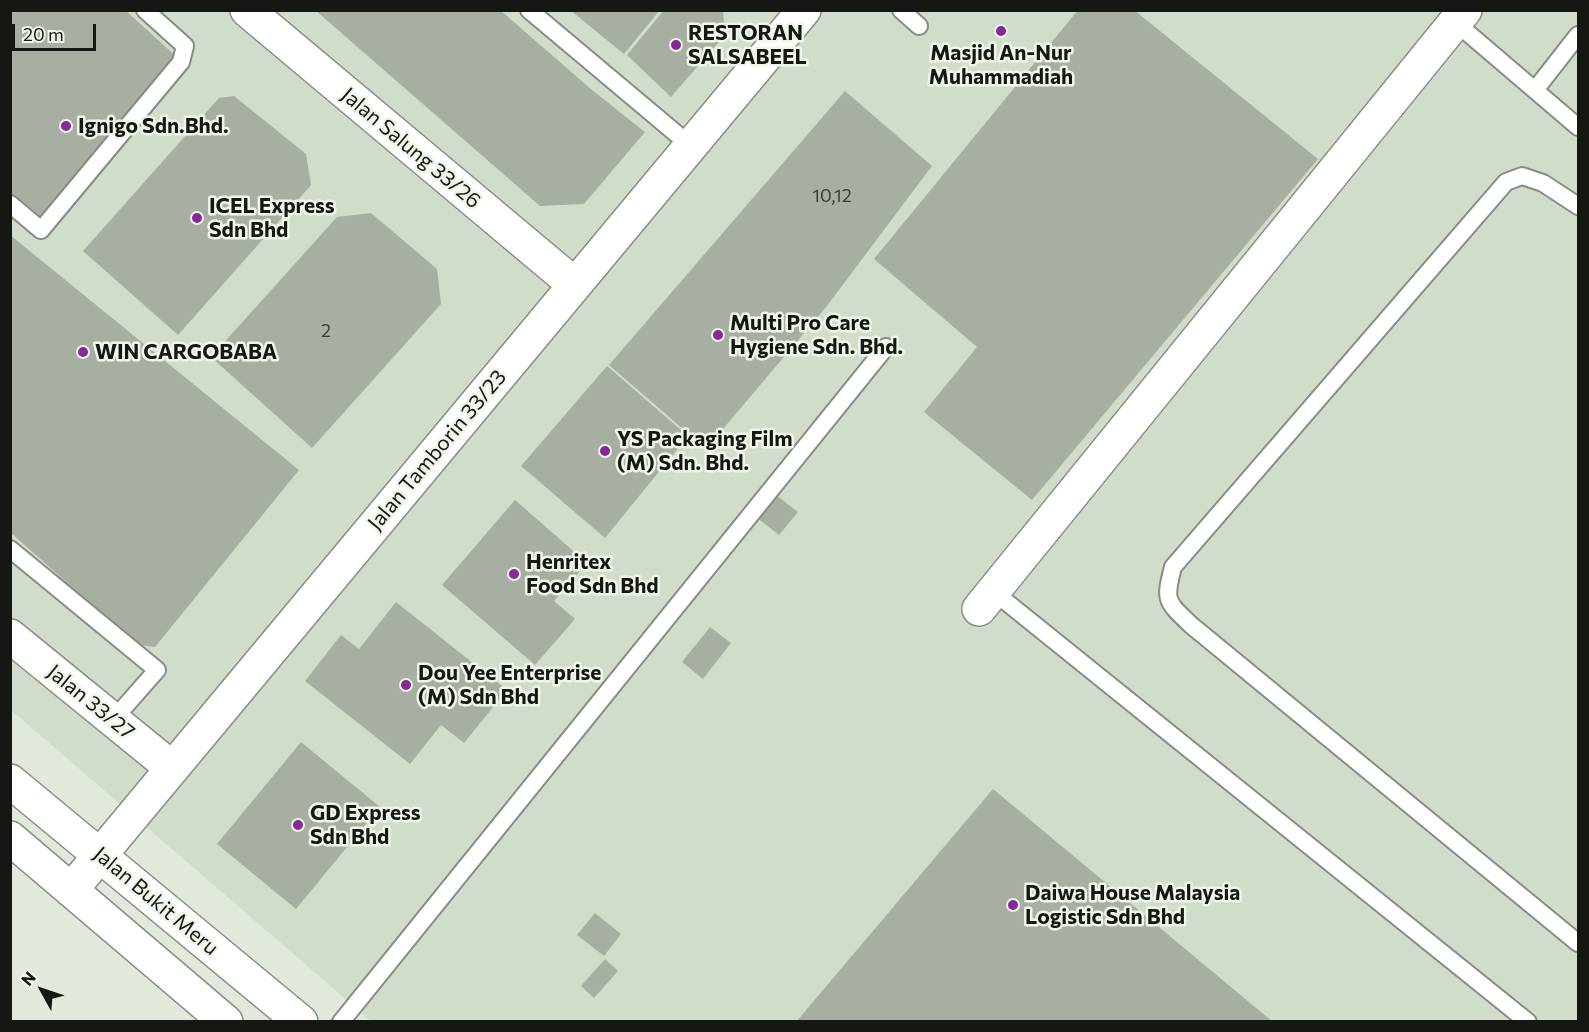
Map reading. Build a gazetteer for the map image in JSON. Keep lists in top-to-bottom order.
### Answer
{
  "streets": {
    "street": [
      "Jalan Salung 33/26",
      "Jalan Tamborin 33/23",
      "Jalan 33/27",
      "Jalan Bukit Meru"
    ]
  },
  "crossings": [
    ["Jalan Salung 33/26", "Jalan Tamborin 33/23"],
    ["Jalan Tamborin 33/23", "Jalan 33/27"],
    ["Jalan Tamborin 33/23", "Jalan Bukit Meru"]
  ],
  "places": [
    "Masjid An-Nur Muhammadiah",
    "RESTORAN SALSABEEL",
    "Ignigo Sdn.Bhd.",
    "ICEL Express Sdn Bhd",
    "Multi Pro Care Hygiene Sdn. Bhd.",
    "WIN CARGOBABA",
    "YS Packaging Film (M) Sdn. Bhd.",
    "Henritex Food Sdn Bhd",
    "Dou Yee Enterprise (M) Sdn Bhd",
    "GD Express Sdn Bhd",
    "Daiwa House Malaysia Logistic Sdn Bhd"
  ],
  "house_numbers": ["10,12", "2"],
  "scale_bar": "20 m",
  "north": "top left"
}
